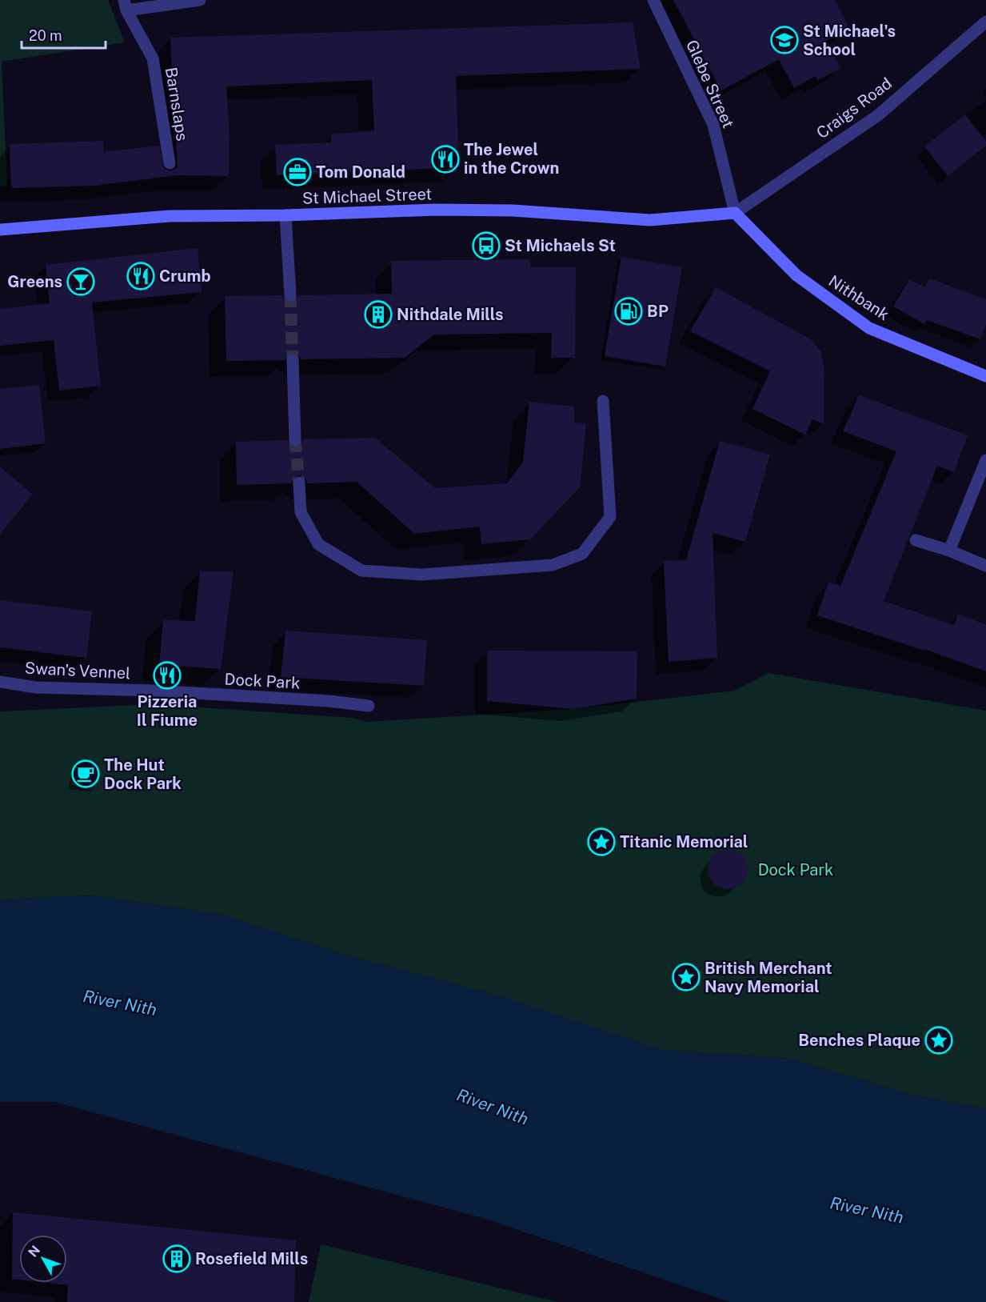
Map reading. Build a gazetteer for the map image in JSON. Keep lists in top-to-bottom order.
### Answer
{
  "streets": {
    "main road": ["St Michael Street", "Nithbank"],
    "street": [
      "Glebe Street",
      "Barnslaps",
      "Craigs Road",
      "Swan's Vennel",
      "Dock Park"
    ]
  },
  "crossings": [
    ["Glebe Street", "Craigs Road"],
    ["Glebe Street", "St Michael Street"],
    ["Glebe Street", "Nithbank"],
    ["Craigs Road", "St Michael Street"],
    ["Craigs Road", "Nithbank"],
    ["St Michael Street", "Nithbank"],
    ["Swan's Vennel", "Dock Park"]
  ],
  "water": ["River Nith"],
  "parks": ["Dock Park"],
  "places": {
    "school or university": ["St Michael's School"],
    "restaurant": ["The Jewel in the Crown", "Crumb", "Pizzeria Il Fiume"],
    "office": ["Tom Donald"],
    "bus stop": ["St Michaels St"],
    "bar": ["Greens"],
    "fuel station": ["BP"],
    "building": ["Nithdale Mills", "Rosefield Mills"],
    "cafe": ["The Hut Dock Park"],
    "place": ["Titanic Memorial", "British Merchant Navy Memorial", "Benches Plaque"]
  },
  "scale_bar": "20 m",
  "north": "top left"
}
